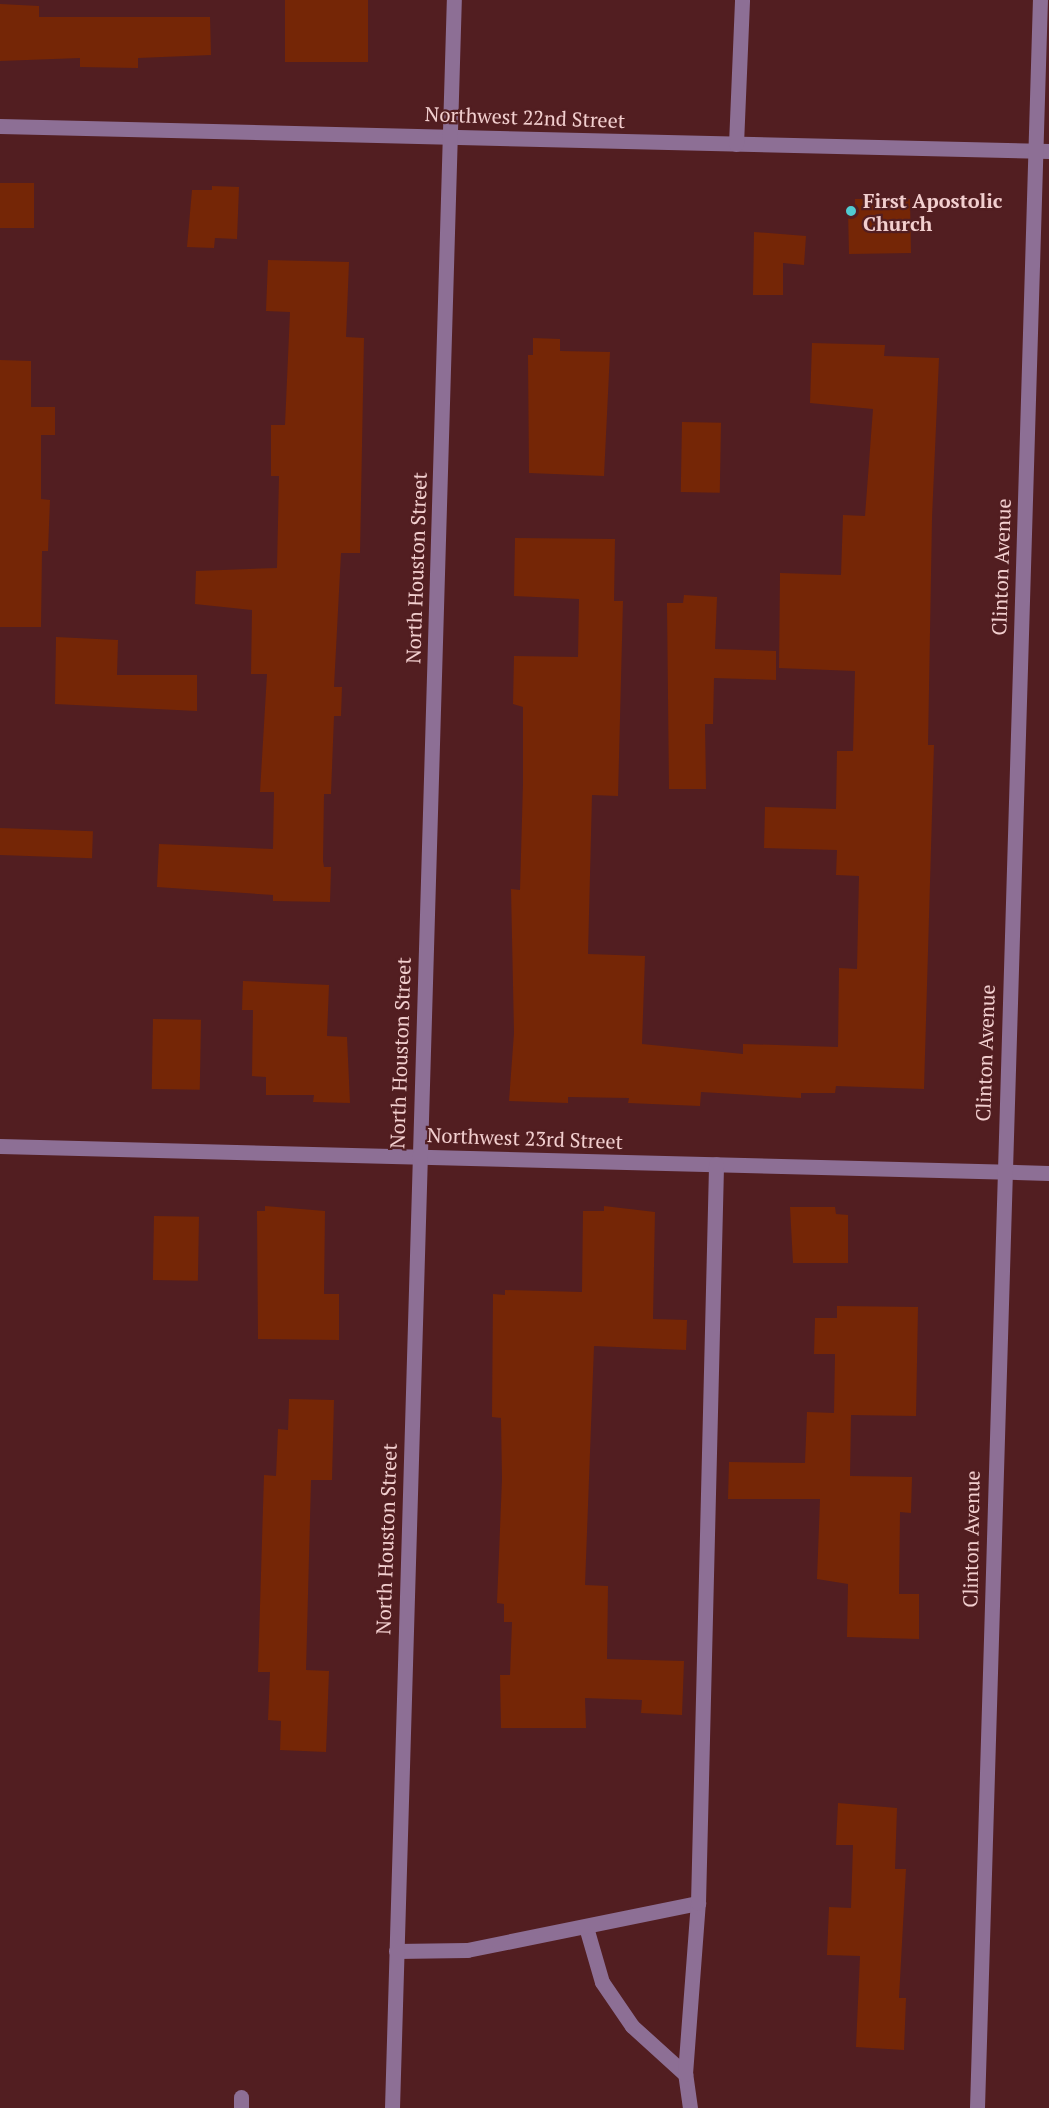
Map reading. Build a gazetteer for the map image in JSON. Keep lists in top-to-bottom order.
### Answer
{
  "streets": {
    "street": [
      "Northwest 22nd Street",
      "Clinton Avenue",
      "North Houston Street",
      "Northwest 23rd Street"
    ]
  },
  "crossings": [
    ["Northwest 22nd Street", "Clinton Avenue"],
    ["Northwest 22nd Street", "North Houston Street"],
    ["Clinton Avenue", "Northwest 23rd Street"],
    ["North Houston Street", "Northwest 23rd Street"]
  ],
  "places": ["First Apostolic Church"]
}
